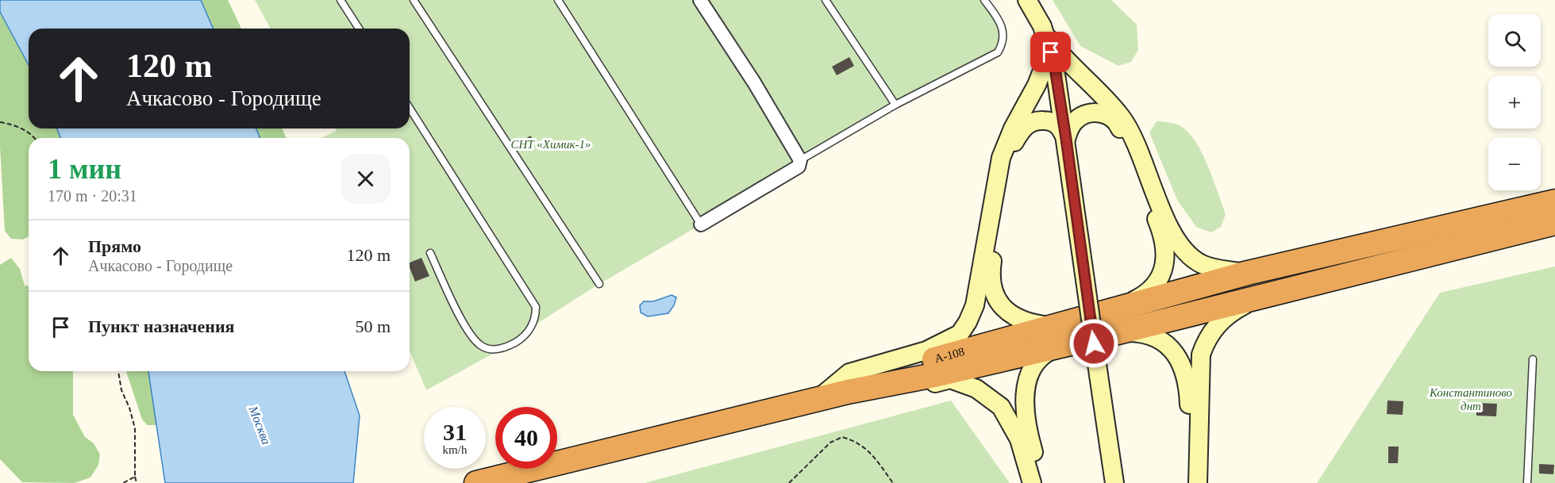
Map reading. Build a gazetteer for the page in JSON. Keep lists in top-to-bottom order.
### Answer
{
  "streets": {
    "highway": ["А-108"]
  },
  "water": ["Москва"],
  "parks": ["СНТ «Химик-1»", "Константиново днт"],
  "page": {
    "map_buttons": ["+", "−"],
    "turn": ["120 m", "Ачкасово - Городище"],
    "heading": ["1 мин", "170 m · 20:31"],
    "list": [
      {
        "name": "Прямо",
        "note": "Ачкасово - Городище",
        "value": "120 m"
      },
      {
        "name": "Пункт назначения",
        "value": "50 m"
      }
    ],
    "speed": "31 km/h",
    "limit": "40"
  }
}
